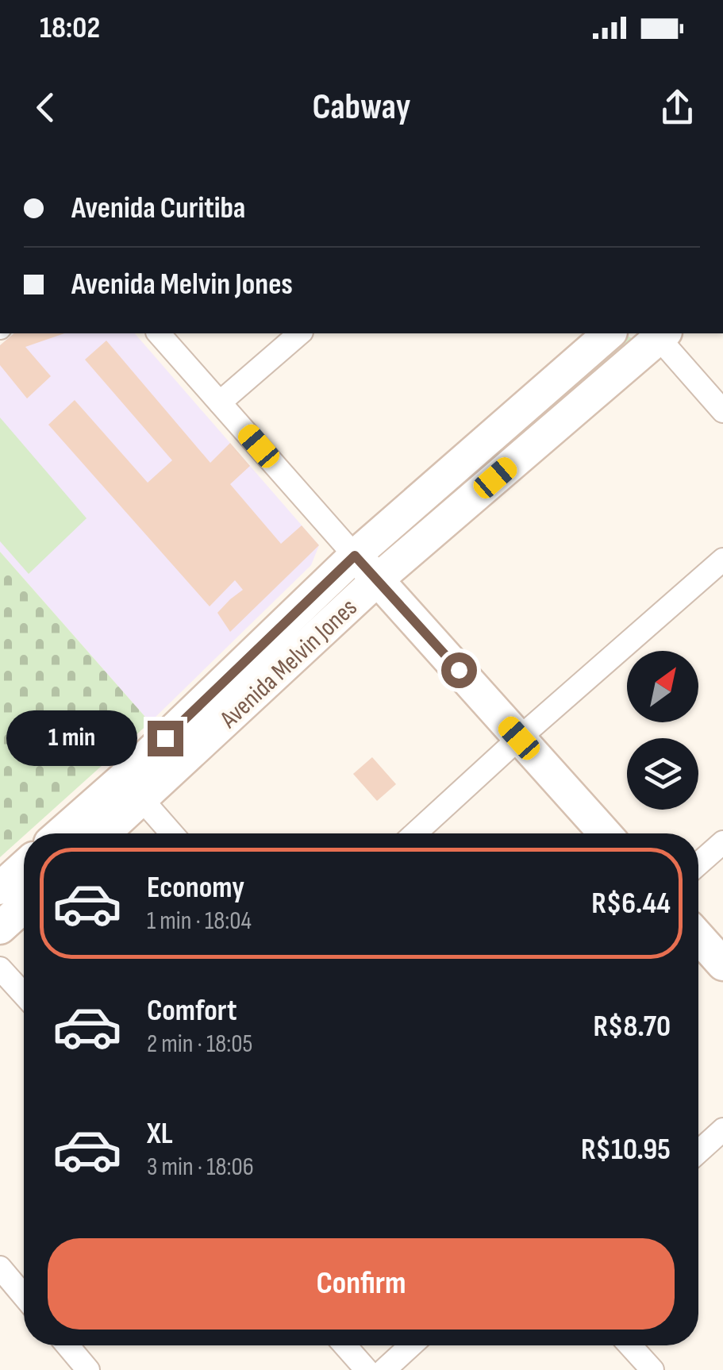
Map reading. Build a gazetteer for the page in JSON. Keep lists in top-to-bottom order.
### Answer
{
  "streets": {
    "street": ["Avenida Melvin Jones"]
  },
  "north": "top right",
  "page": {
    "status": "18:02",
    "header": "Cabway",
    "banner": ["Avenida Curitiba", "Avenida Melvin Jones"],
    "bubble": "1 min",
    "list": [
      {
        "name": "Economy",
        "note": "1 min · 18:04",
        "value": "R$6.44"
      },
      {
        "name": "Comfort",
        "note": "2 min · 18:05",
        "value": "R$8.70"
      },
      {
        "name": "XL",
        "note": "3 min · 18:06",
        "value": "R$10.95"
      }
    ],
    "buttons": "Confirm"
  }
}
